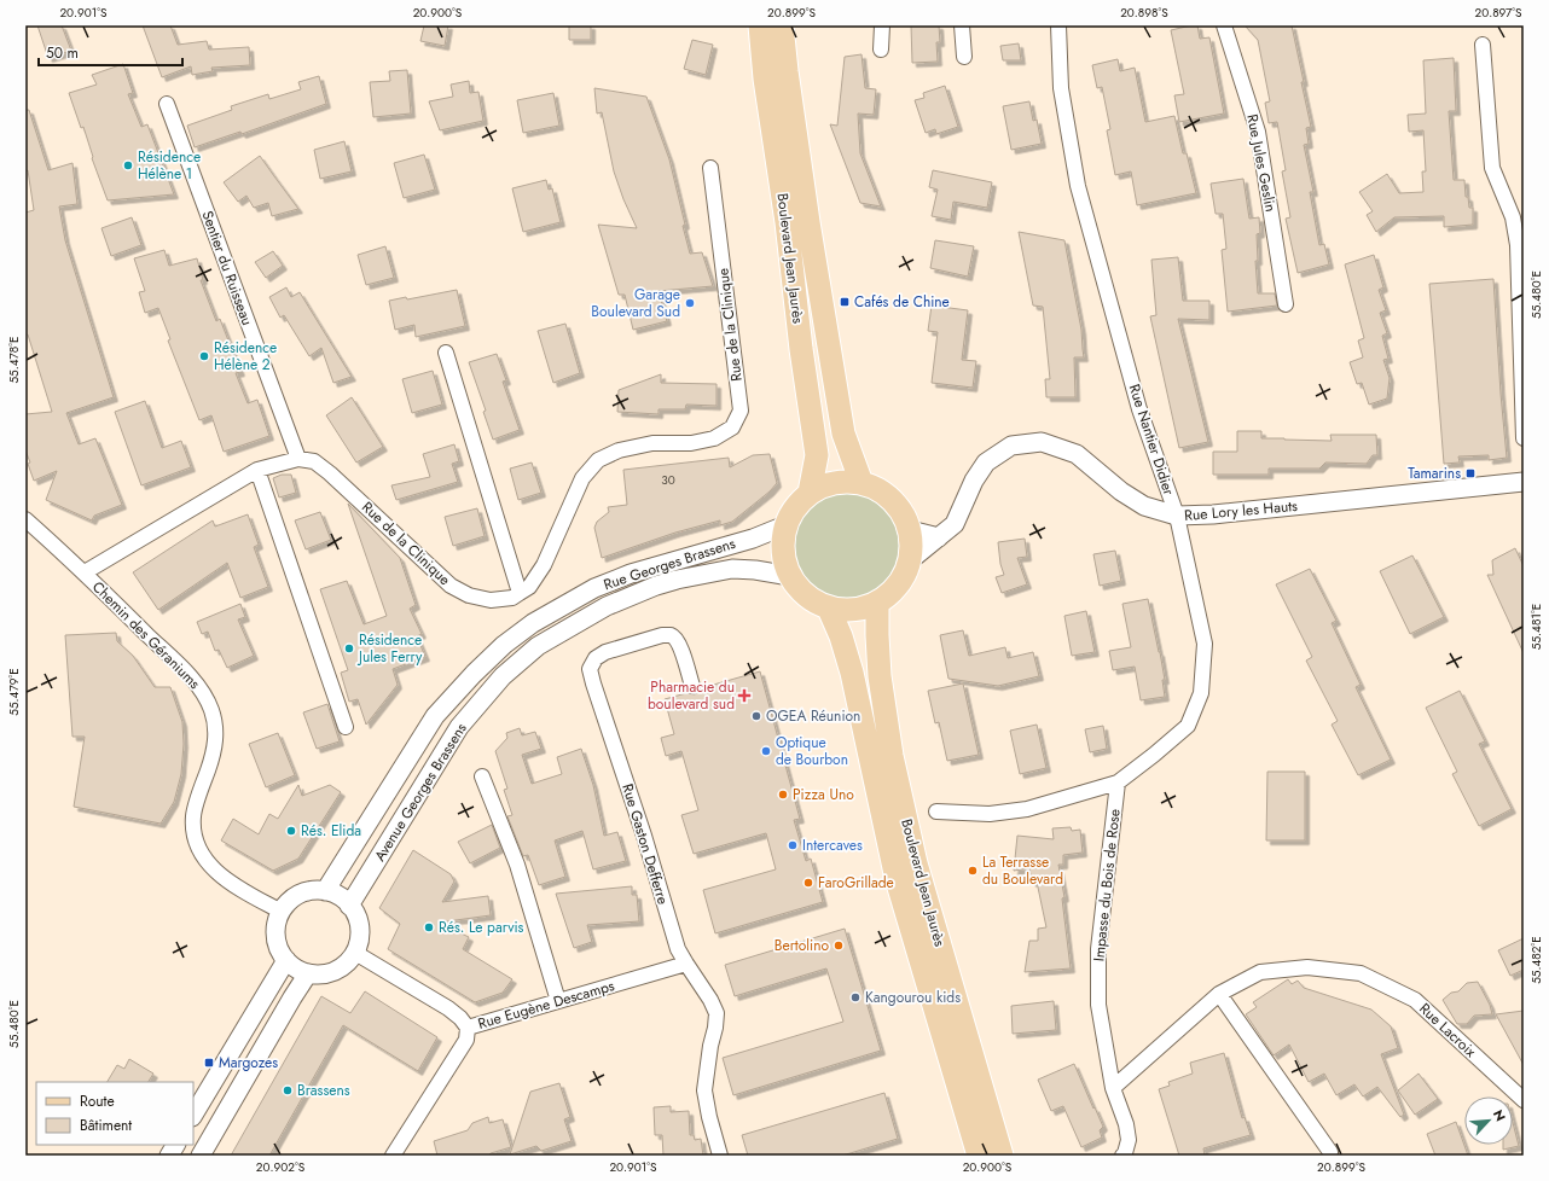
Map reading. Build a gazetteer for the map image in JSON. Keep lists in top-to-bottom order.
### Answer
{
  "streets": {
    "main road": ["Boulevard Jean Jaurès"],
    "street": [
      "Rue Jules Geslin",
      "Sentier du Ruisseau",
      "Rue de la Clinique",
      "Rue Nantier Didier",
      "Rue Lory les Hauts",
      "Rue Georges Brassens",
      "Chemin des Géraniums",
      "Avenue Georges Brassens",
      "Rue Gaston Defferre",
      "Impasse du Bois de Rose",
      "Rue Eugène Descamps",
      "Rue Lacroix"
    ]
  },
  "crossings": [
    ["Boulevard Jean Jaurès", "Rue Lory les Hauts"],
    ["Boulevard Jean Jaurès", "Rue Georges Brassens"],
    ["Boulevard Jean Jaurès", "Avenue Georges Brassens"],
    ["Sentier du Ruisseau", "Rue de la Clinique"],
    ["Rue Nantier Didier", "Rue Lory les Hauts"],
    ["Rue Nantier Didier", "Impasse du Bois de Rose"],
    ["Rue Lory les Hauts", "Rue Georges Brassens"],
    ["Rue Lory les Hauts", "Avenue Georges Brassens"],
    ["Rue Georges Brassens", "Avenue Georges Brassens"],
    ["Chemin des Géraniums", "Avenue Georges Brassens"],
    ["Rue Gaston Defferre", "Rue Eugène Descamps"],
    ["Impasse du Bois de Rose", "Rue Lacroix"]
  ],
  "places": {
    "other": [
      "Résidence Hélène 1",
      "Garage Boulevard Sud",
      "Résidence Hélène 2",
      "Résidence Jules Ferry",
      "OGEA Réunion",
      "Optique de Bourbon",
      "Pizza Uno",
      "Rés. Elida",
      "Intercaves",
      "La Terrasse du Boulevard",
      "FaroGrillade",
      "Rés. Le parvis",
      "Bertolino",
      "Kangourou kids",
      "Brassens"
    ],
    "transit": ["Cafés de Chine", "Tamarins", "Margozes"],
    "health": ["Pharmacie du boulevard sud"]
  },
  "house_numbers": ["30"],
  "legend": ["Route", "Bâtiment"],
  "scale_bar": "50 m",
  "north": "top right",
  "coordinates": [
    "20.901°S",
    "20.900°S",
    "20.899°S",
    "20.898°S",
    "20.897°S",
    "55.480°E",
    "55.478°E",
    "55.481°E",
    "55.479°E",
    "55.482°E",
    "20.902°S"
  ]
}
